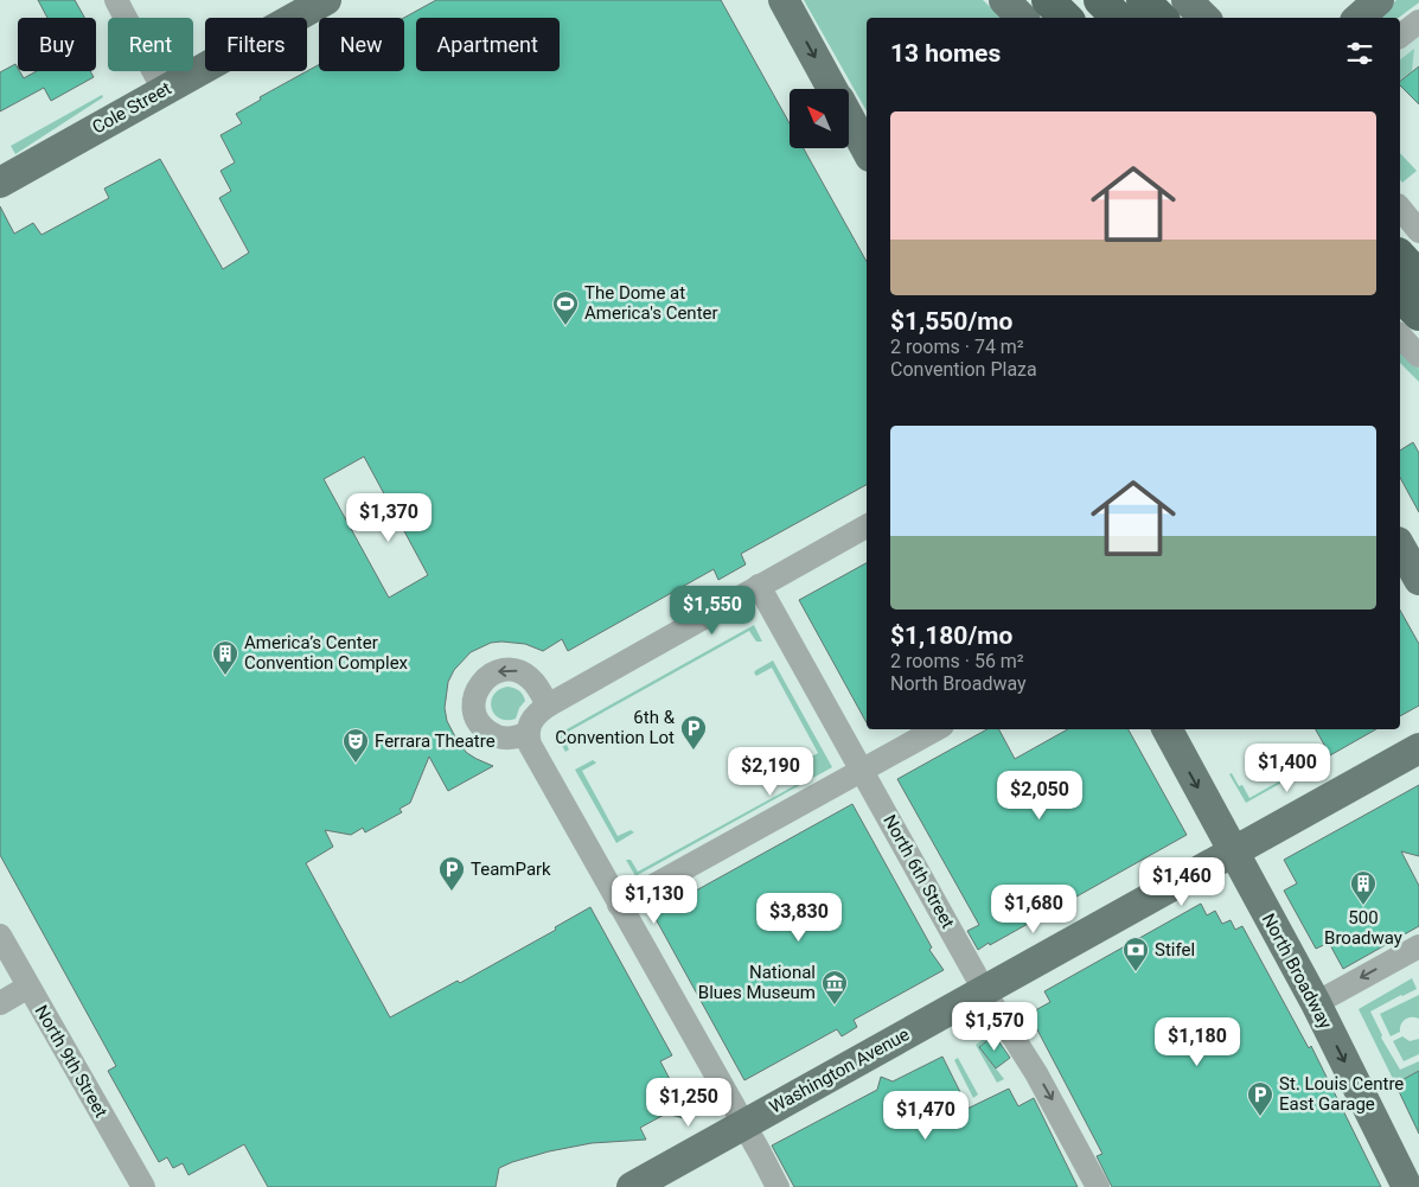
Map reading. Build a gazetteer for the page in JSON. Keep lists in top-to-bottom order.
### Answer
{
  "streets": {
    "main road": ["Cole Street", "North Broadway", "Washington Avenue"],
    "street": ["North 6th Street", "North 9th Street"]
  },
  "crossings": [
    ["North 6th Street", "Washington Avenue"],
    ["North Broadway", "Washington Avenue"]
  ],
  "one_way": ["North Broadway"],
  "places": {
    "sports": ["The Dome at America's Center"],
    "building": ["America’s Center Convention Complex", "500 Broadway"],
    "parking": ["6th & Convention Lot", "TeamPark", "St. Louis Centre East Garage"],
    "theatre": ["Ferrara Theatre"],
    "bank": ["Stifel"],
    "museum": ["National Blues Museum"]
  },
  "north": "top left",
  "page": {
    "chip": [
      "Buy",
      "Rent",
      "Filters",
      "New",
      "Apartment"
    ],
    "heading": "13 homes",
    "list": [
      {
        "name": "$1,550/mo",
        "note": "2 rooms · 74 m² · Convention Plaza"
      },
      {
        "name": "$1,180/mo",
        "note": "2 rooms · 56 m² · North Broadway"
      }
    ],
    "price": [
      "$1,370",
      "$1,550",
      "$1,400",
      "$2,190",
      "$2,050",
      "$1,460",
      "$1,130",
      "$1,680",
      "$3,830",
      "$1,570",
      "$1,180",
      "$1,250",
      "$1,470"
    ]
  }
}
